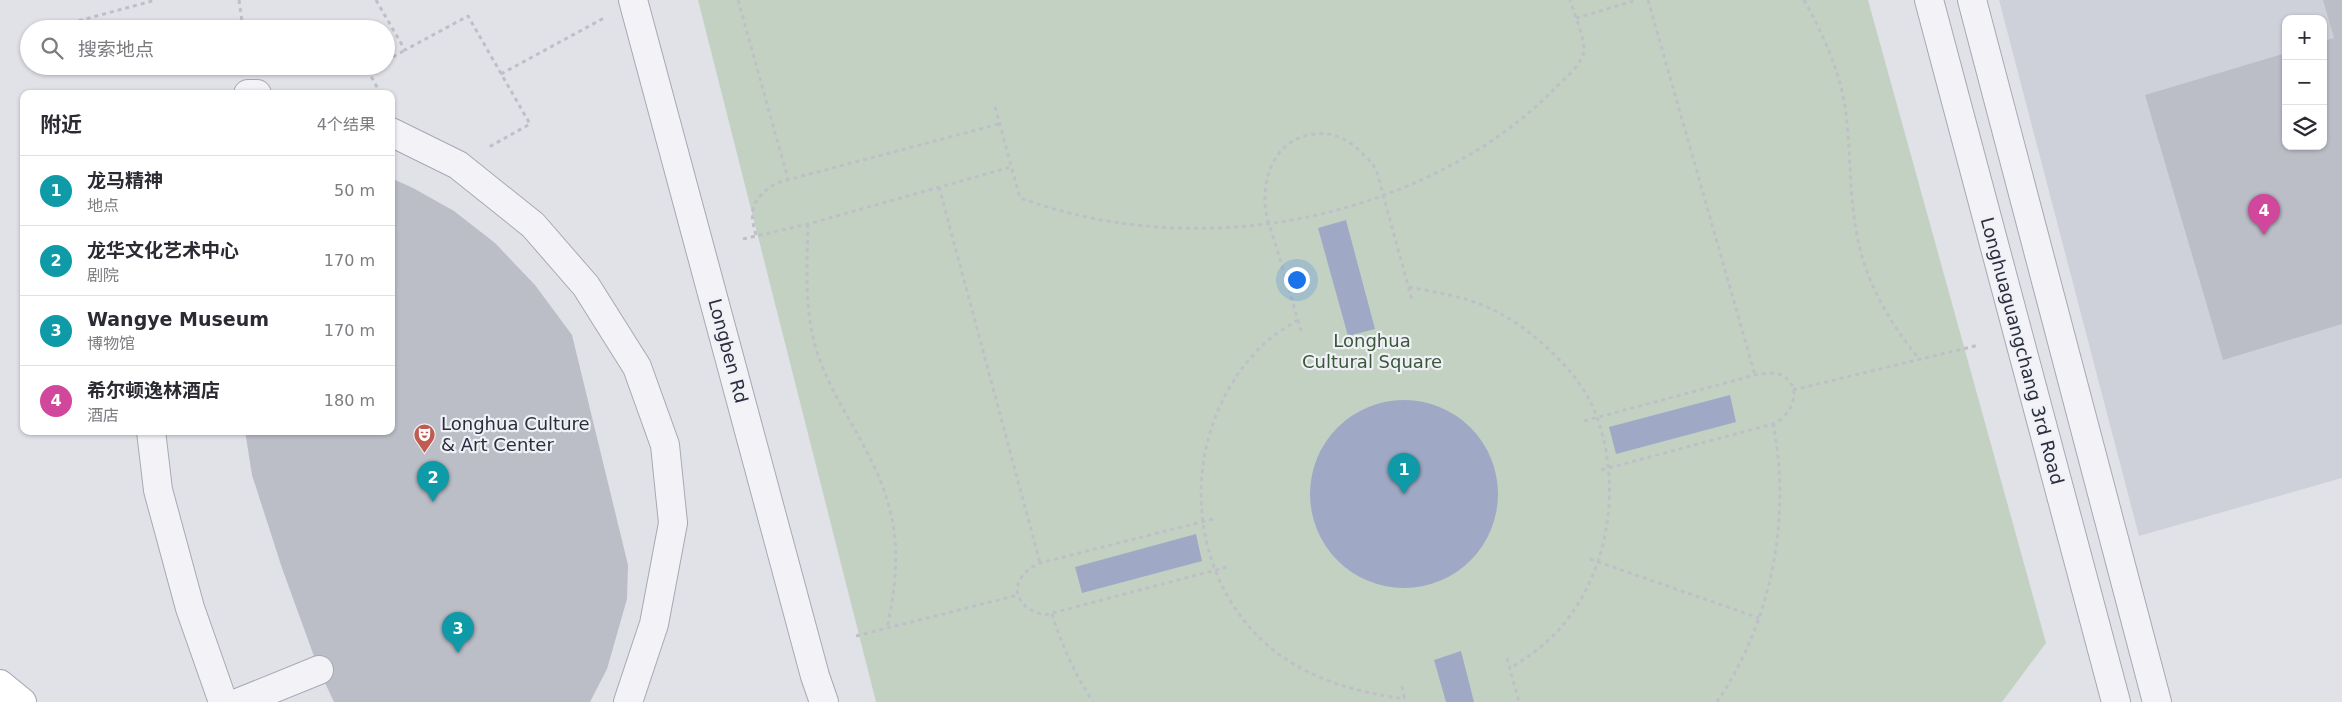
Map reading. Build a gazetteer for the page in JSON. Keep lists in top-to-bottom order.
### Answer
{
  "streets": {
    "street": ["Longben Rd", "Longhuaguangchang 3rd Road"]
  },
  "parks": ["Longhua Cultural Square"],
  "places": {
    "theatre": ["Longhua Culture & Art Center"]
  },
  "page": {
    "map_buttons": ["+", "−"],
    "search": "搜索地点",
    "heading": ["附近", "4个结果"],
    "list": [
      {
        "mark": "1",
        "name": "龙马精神",
        "note": "地点",
        "value": "50 m"
      },
      {
        "mark": "2",
        "name": "龙华文化艺术中心",
        "note": "剧院",
        "value": "170 m"
      },
      {
        "mark": "3",
        "name": "Wangye Museum",
        "note": "博物馆",
        "value": "170 m"
      },
      {
        "mark": "4",
        "name": "希尔顿逸林酒店",
        "note": "酒店",
        "value": "180 m"
      }
    ],
    "pins": [
      "4",
      "1",
      "2",
      "3"
    ]
  }
}
